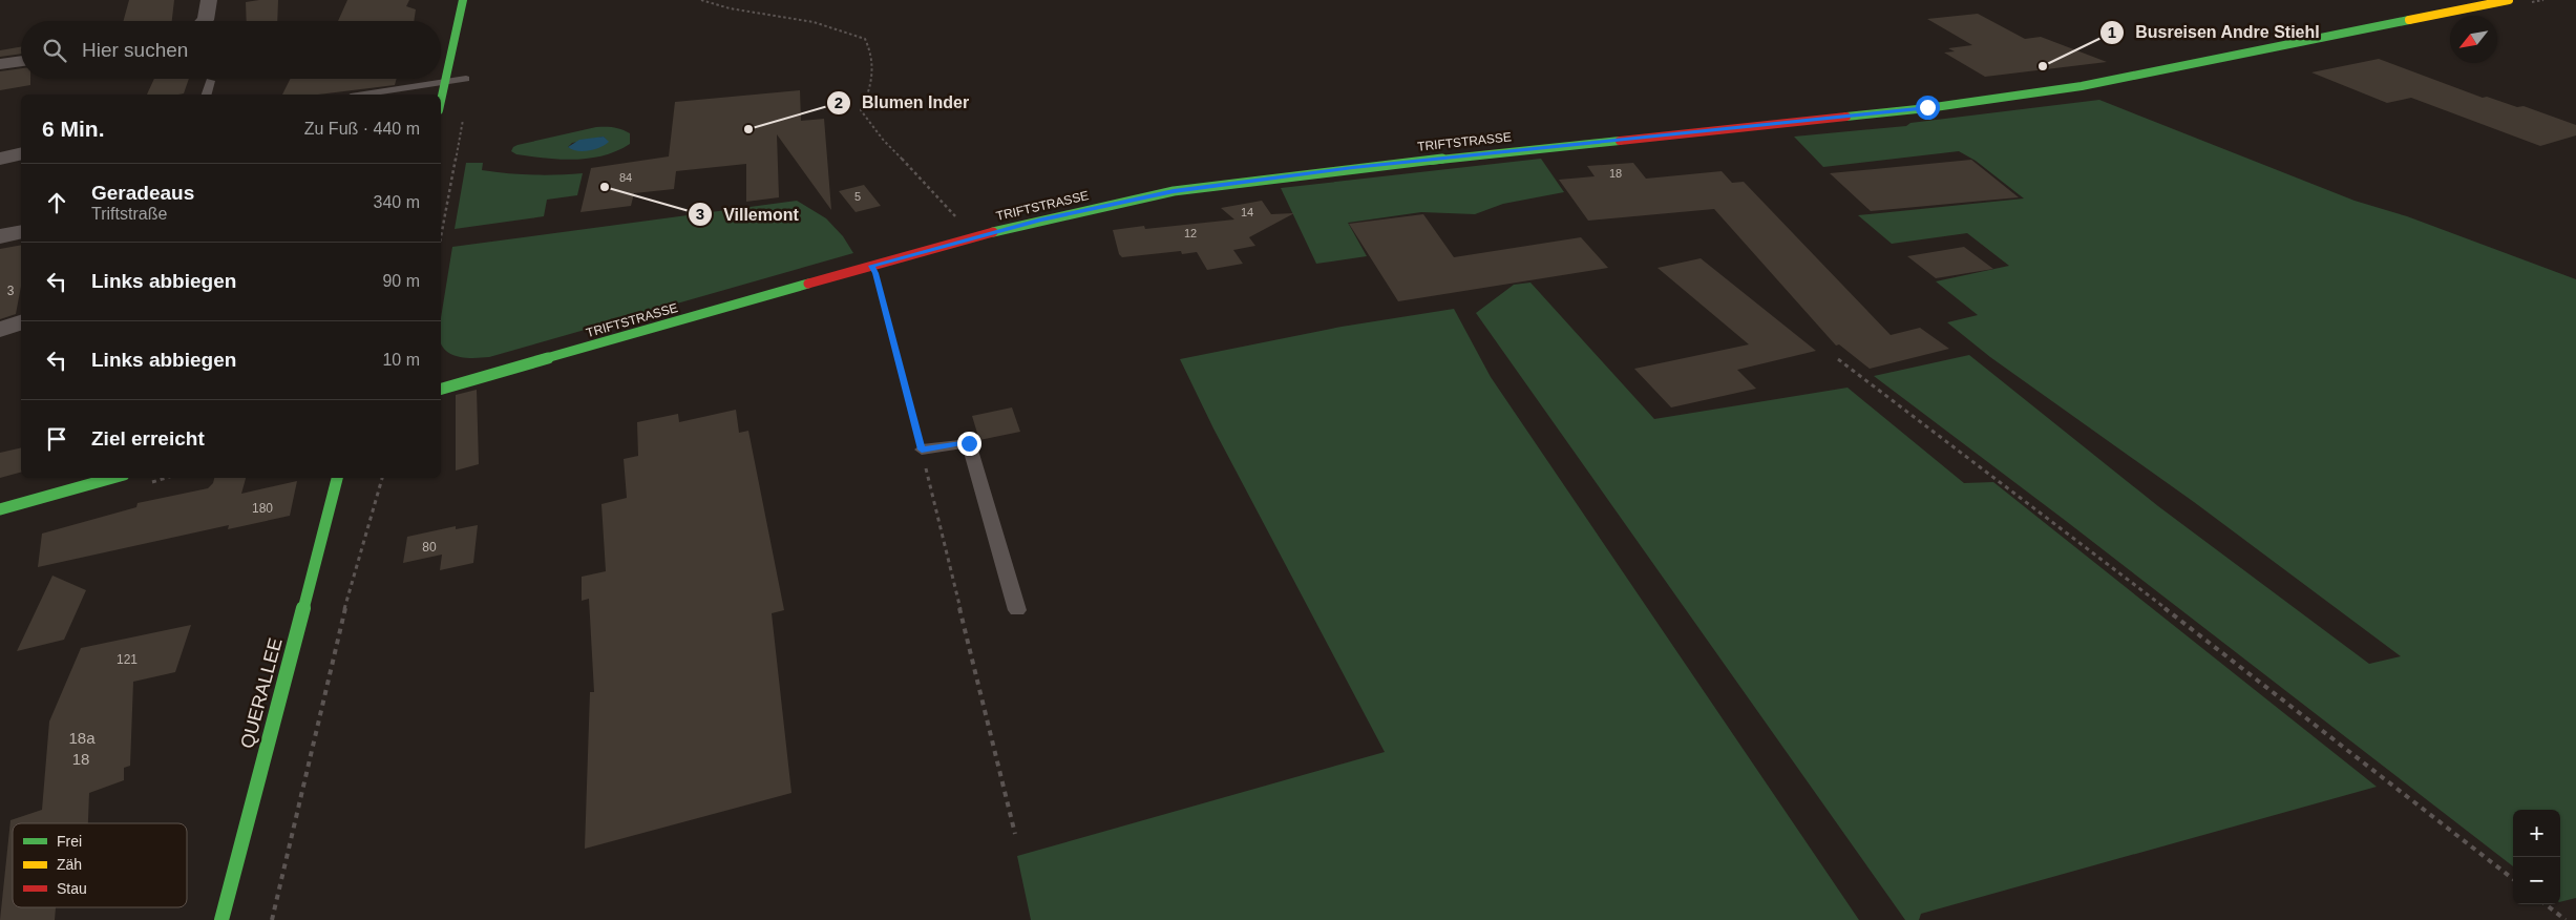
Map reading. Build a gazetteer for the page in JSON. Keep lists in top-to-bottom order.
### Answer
{
  "streets": {
    "street": ["TRIFTSTRASSE", "QUERALLEE"]
  },
  "places": ["Busreisen Andre Stiehl", "Blumen Inder", "Villemont"],
  "house_numbers": [
    "18",
    "84",
    "5",
    "14",
    "12",
    "3",
    "180",
    "80",
    "121",
    "18a",
    "18"
  ],
  "legend": ["Frei", "Zäh", "Stau"],
  "north": "bottom left",
  "page": {
    "search": "Hier suchen",
    "heading": ["6 Min.", "Zu Fuß · 440 m"],
    "list": [
      ["Geradeaus", "Triftstraße", "340 m"],
      ["Links abbiegen", "90 m"],
      ["Links abbiegen", "10 m"],
      "Ziel erreicht"
    ],
    "map_buttons": ["+", "−"]
  }
}
